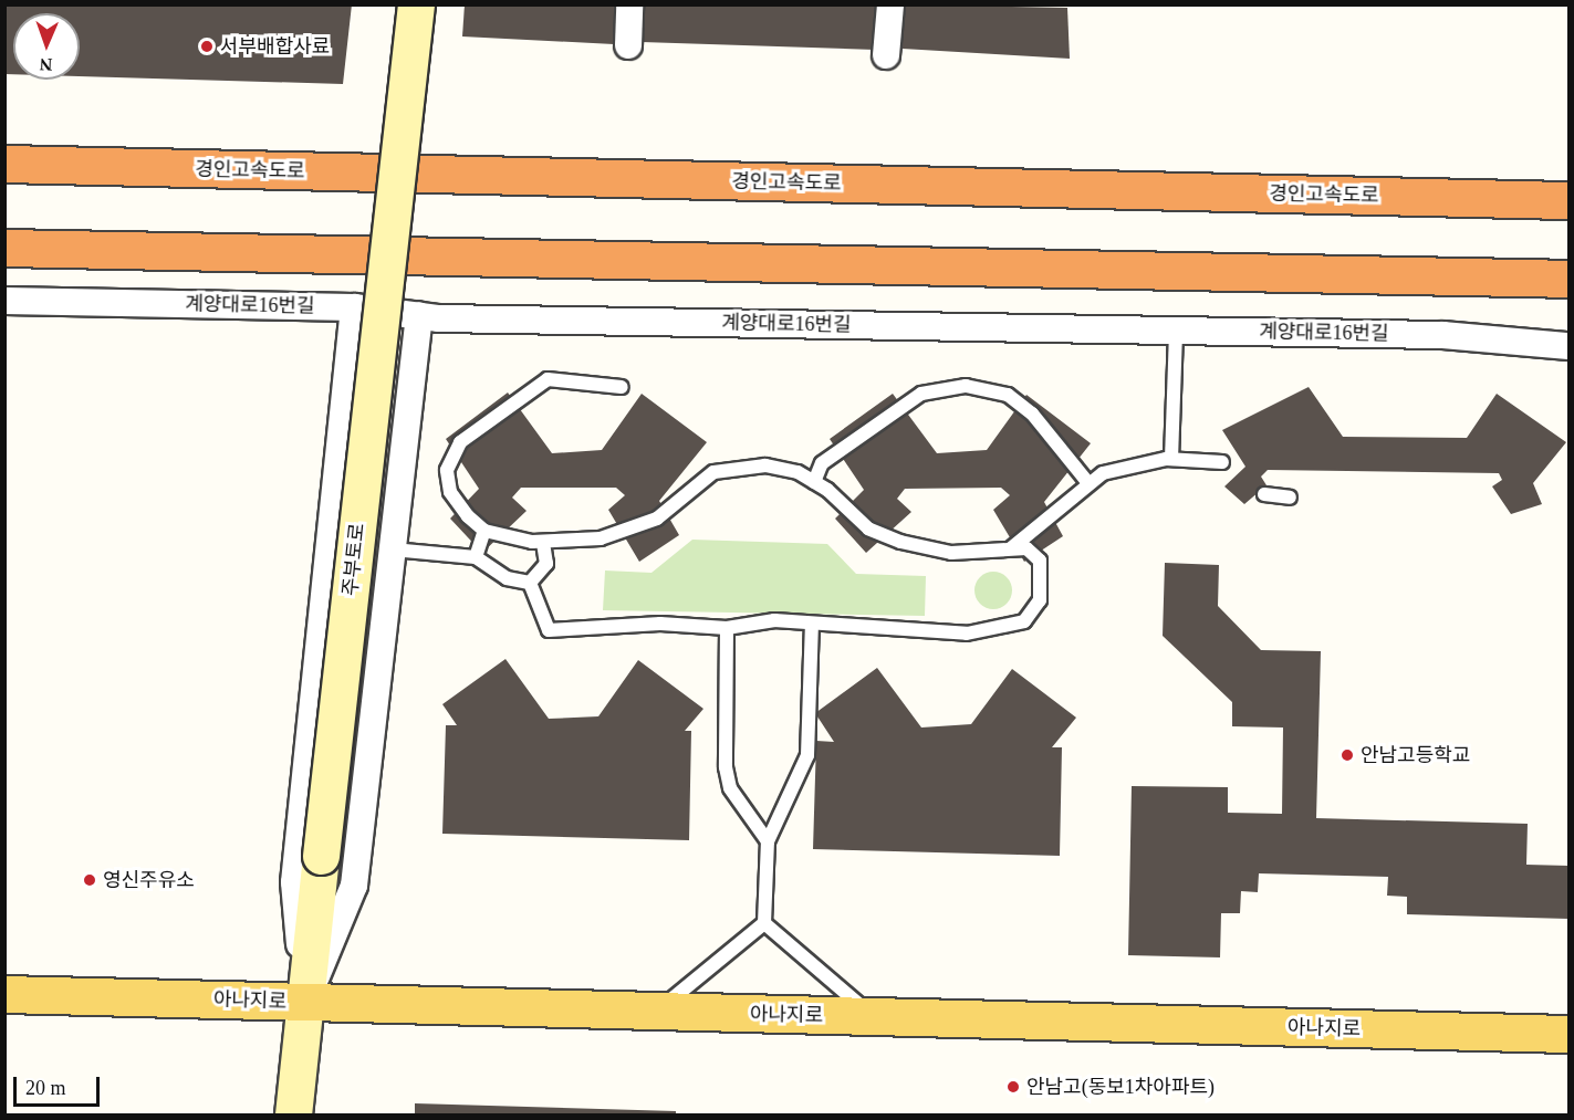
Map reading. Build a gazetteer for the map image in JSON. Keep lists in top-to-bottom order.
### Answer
{
  "streets": {
    "highway": ["경인고속도로"],
    "main road": ["주부토로", "아나지로"],
    "street": ["계양대로16번길"]
  },
  "crossings": [
    ["주부토로", "아나지로"]
  ],
  "places": [
    "서부배합사료",
    "안남고등학교",
    "영신주유소",
    "안남고(동보1차아파트)"
  ],
  "scale_bar": "20 m",
  "north": "bottom"
}
